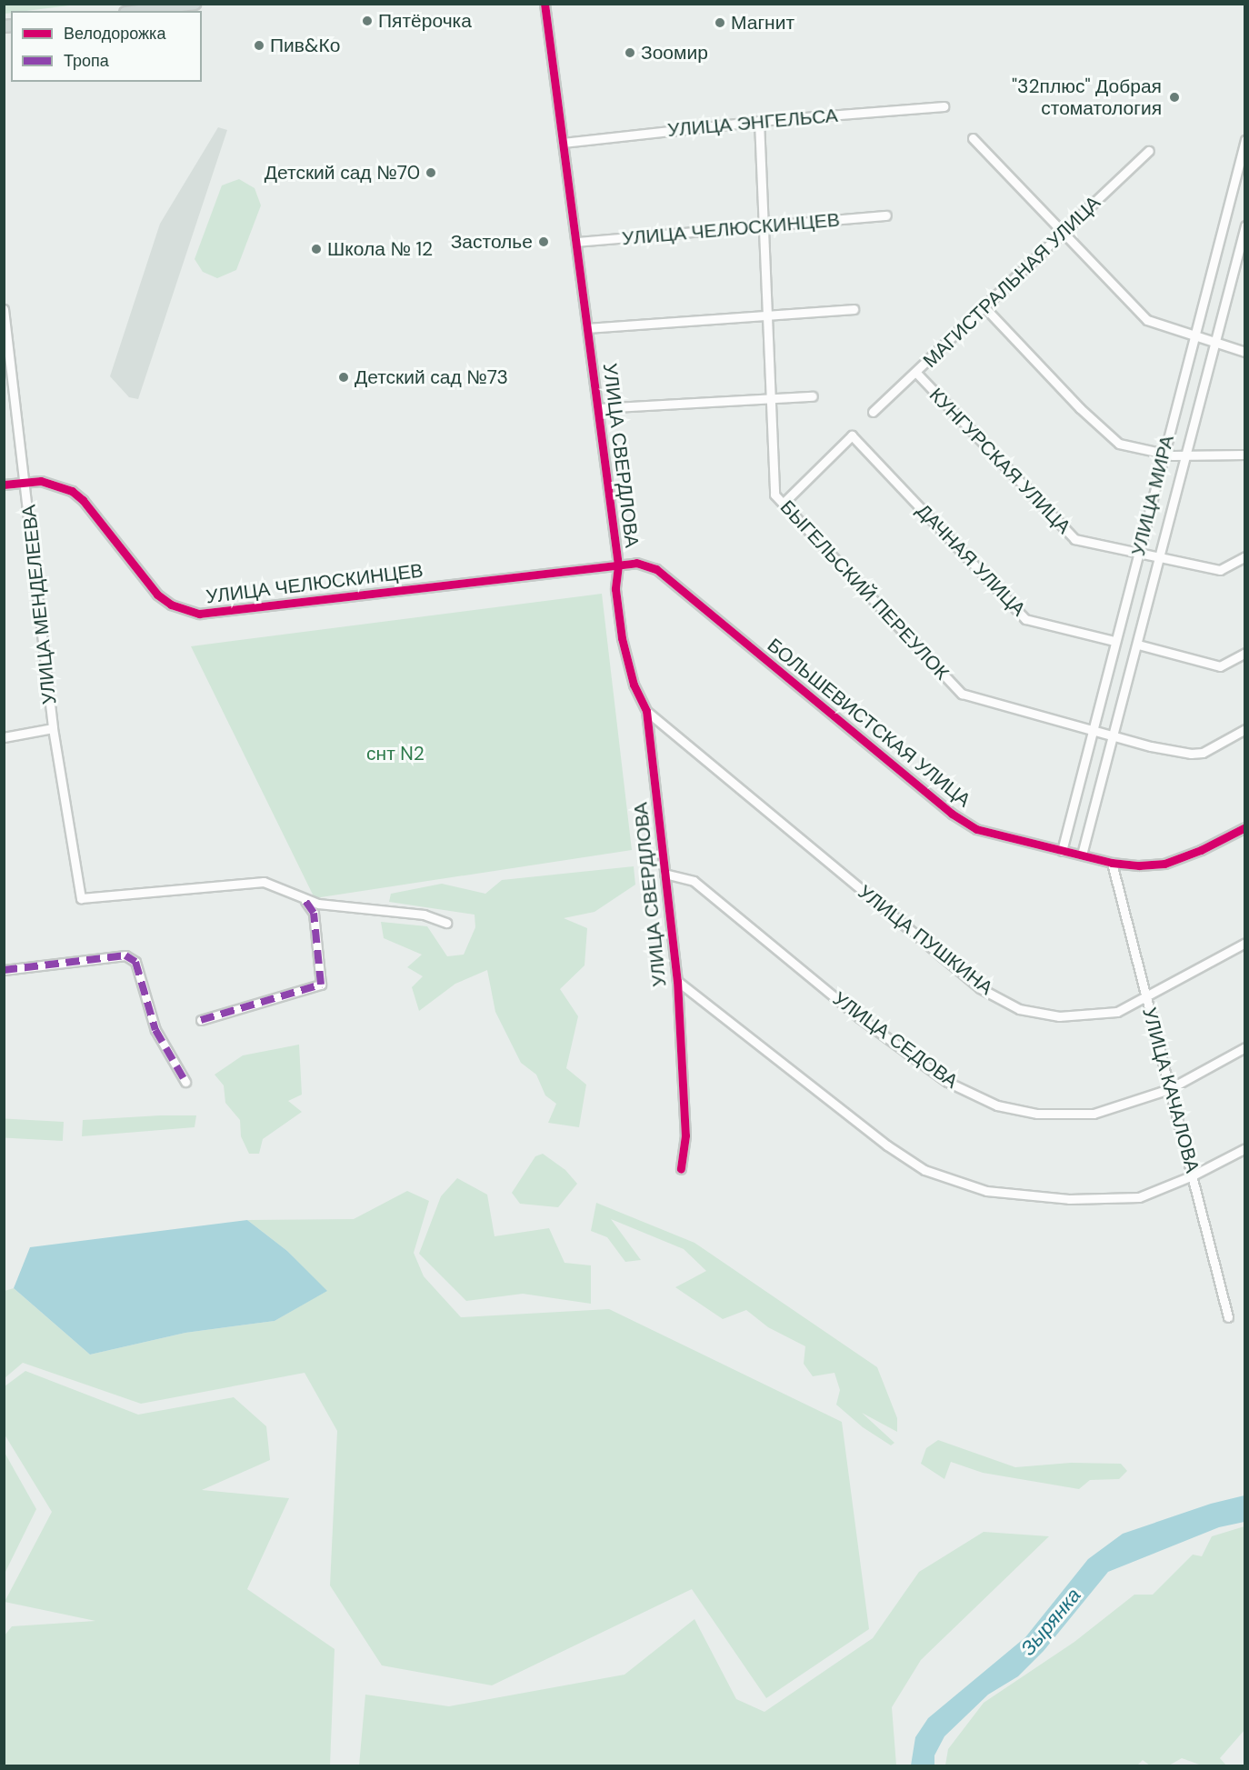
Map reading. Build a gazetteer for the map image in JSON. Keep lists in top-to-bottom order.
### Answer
{
  "streets": {
    "street": [
      "УЛИЦА ЭНГЕЛЬСА",
      "УЛИЦА ЧЕЛЮСКИНЦЕВ",
      "МАГИСТРАЛЬНАЯ УЛИЦА",
      "УЛИЦА СВЕРДЛОВА",
      "КУНГУРСКАЯ УЛИЦА",
      "УЛИЦА МИРА",
      "ДАЧНАЯ УЛИЦА",
      "БЫГЕЛЬСКИЙ ПЕРЕУЛОК",
      "УЛИЦА МЕНДЕЛЕЕВА",
      "БОЛЬШЕВИСТСКАЯ УЛИЦА",
      "УЛИЦА ПУШКИНА",
      "УЛИЦА СЕДОВА",
      "УЛИЦА КАЧАЛОВА"
    ]
  },
  "crossings": [
    ["УЛИЦА ЭНГЕЛЬСА", "УЛИЦА СВЕРДЛОВА"],
    ["УЛИЦА ЭНГЕЛЬСА", "БЫГЕЛЬСКИЙ ПЕРЕУЛОК"],
    ["УЛИЦА ЧЕЛЮСКИНЦЕВ", "УЛИЦА СВЕРДЛОВА"],
    ["УЛИЦА ЧЕЛЮСКИНЦЕВ", "БЫГЕЛЬСКИЙ ПЕРЕУЛОК"],
    ["УЛИЦА ЧЕЛЮСКИНЦЕВ", "УЛИЦА МЕНДЕЛЕЕВА"],
    ["УЛИЦА ЧЕЛЮСКИНЦЕВ", "БОЛЬШЕВИСТСКАЯ УЛИЦА"],
    ["МАГИСТРАЛЬНАЯ УЛИЦА", "КУНГУРСКАЯ УЛИЦА"],
    ["УЛИЦА СВЕРДЛОВА", "БОЛЬШЕВИСТСКАЯ УЛИЦА"],
    ["УЛИЦА СВЕРДЛОВА", "УЛИЦА ПУШКИНА"],
    ["УЛИЦА СВЕРДЛОВА", "УЛИЦА СЕДОВА"],
    ["КУНГУРСКАЯ УЛИЦА", "УЛИЦА МИРА"],
    ["УЛИЦА МИРА", "ДАЧНАЯ УЛИЦА"],
    ["УЛИЦА МИРА", "БЫГЕЛЬСКИЙ ПЕРЕУЛОК"],
    ["УЛИЦА МИРА", "БОЛЬШЕВИСТСКАЯ УЛИЦА"],
    ["ДАЧНАЯ УЛИЦА", "БЫГЕЛЬСКИЙ ПЕРЕУЛОК"],
    ["БОЛЬШЕВИСТСКАЯ УЛИЦА", "УЛИЦА КАЧАЛОВА"],
    ["УЛИЦА ПУШКИНА", "УЛИЦА КАЧАЛОВА"],
    ["УЛИЦА СЕДОВА", "УЛИЦА КАЧАЛОВА"]
  ],
  "water": ["Зырянка"],
  "parks": ["снт N2"],
  "places": [
    "Пятёрочка",
    "Магнит",
    "Пив&Ко",
    "Зоомир",
    "\"32плюс\" Добрая стоматология",
    "Детский сад №70",
    "Застолье",
    "Школа № 12",
    "Детский сад №73"
  ],
  "legend": ["Велодорожка", "Тропа"]
}
